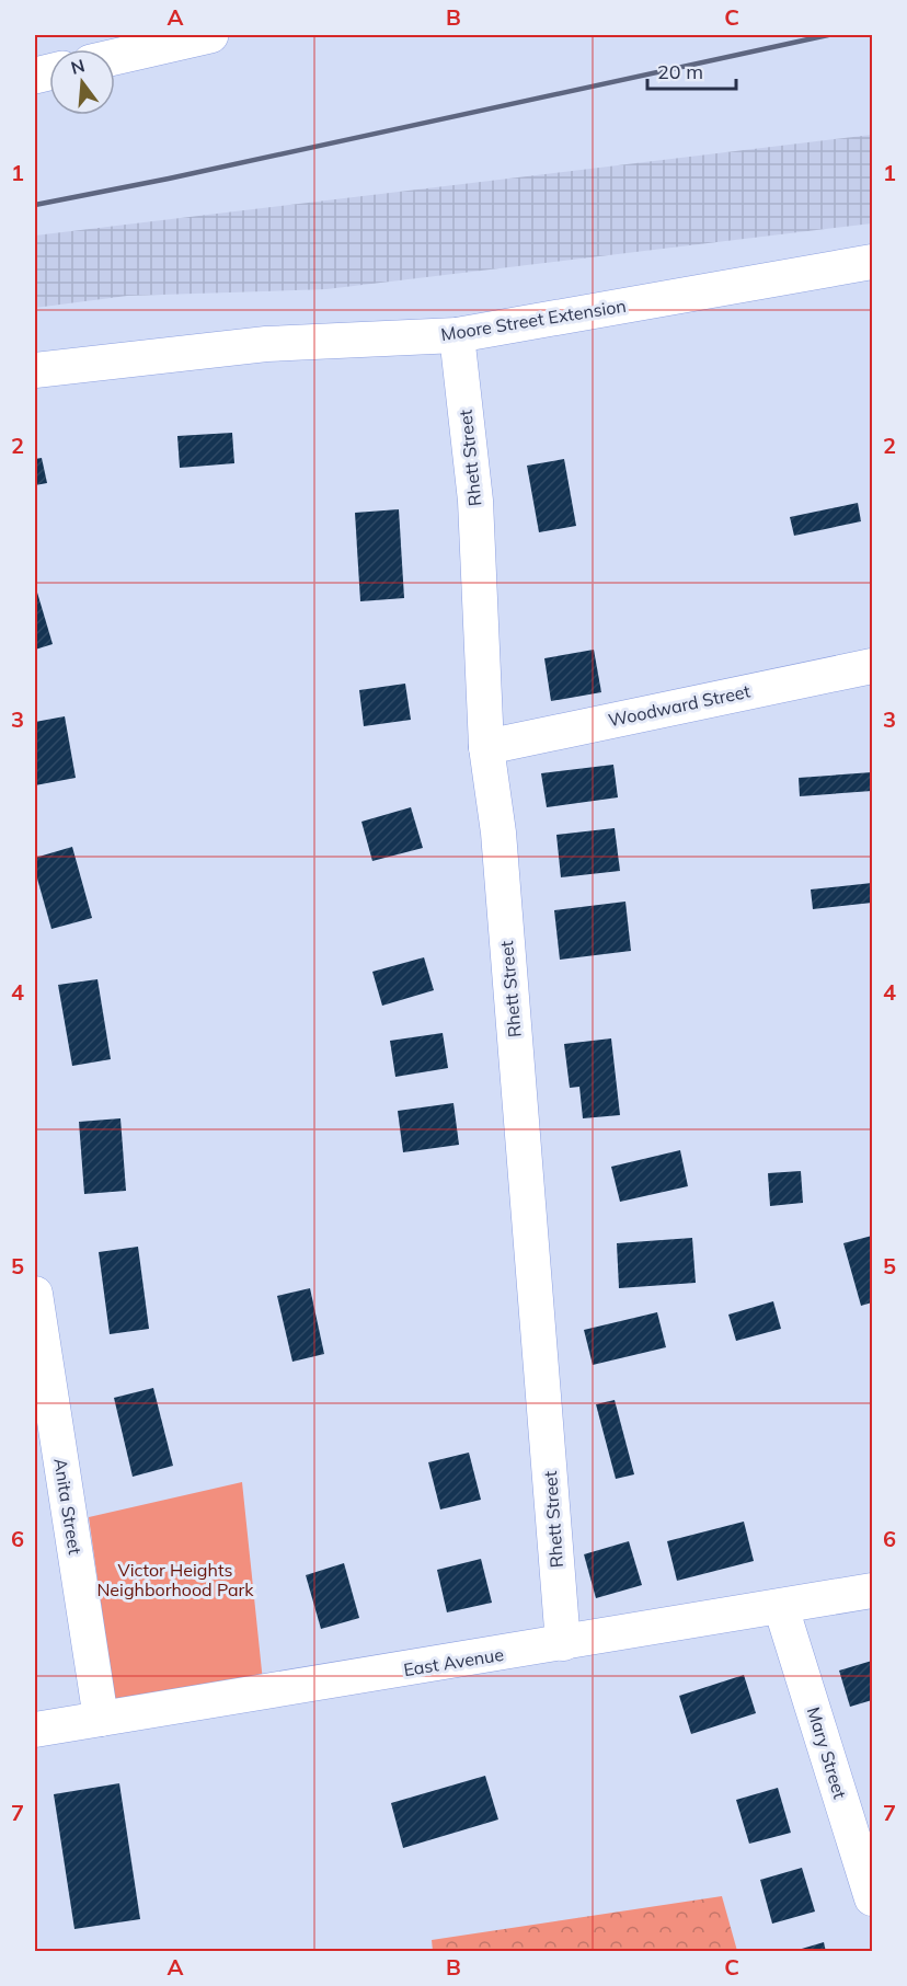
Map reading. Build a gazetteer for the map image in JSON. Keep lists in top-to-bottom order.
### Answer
{
  "streets": {
    "street": [
      "Moore Street Extension",
      "Rhett Street",
      "Woodward Street",
      "Anita Street",
      "East Avenue",
      "Mary Street"
    ]
  },
  "crossings": [
    ["Moore Street Extension", "Rhett Street"],
    ["Rhett Street", "Woodward Street"],
    ["Rhett Street", "East Avenue"],
    ["Anita Street", "East Avenue"],
    ["East Avenue", "Mary Street"]
  ],
  "parks": ["Victor Heights Neighborhood Park"],
  "scale_bar": "20 m",
  "north": "top",
  "grid": {
    "columns": ["A", "B", "C"],
    "rows": [
      "1",
      "2",
      "3",
      "4",
      "5",
      "6",
      "7"
    ]
  }
}
